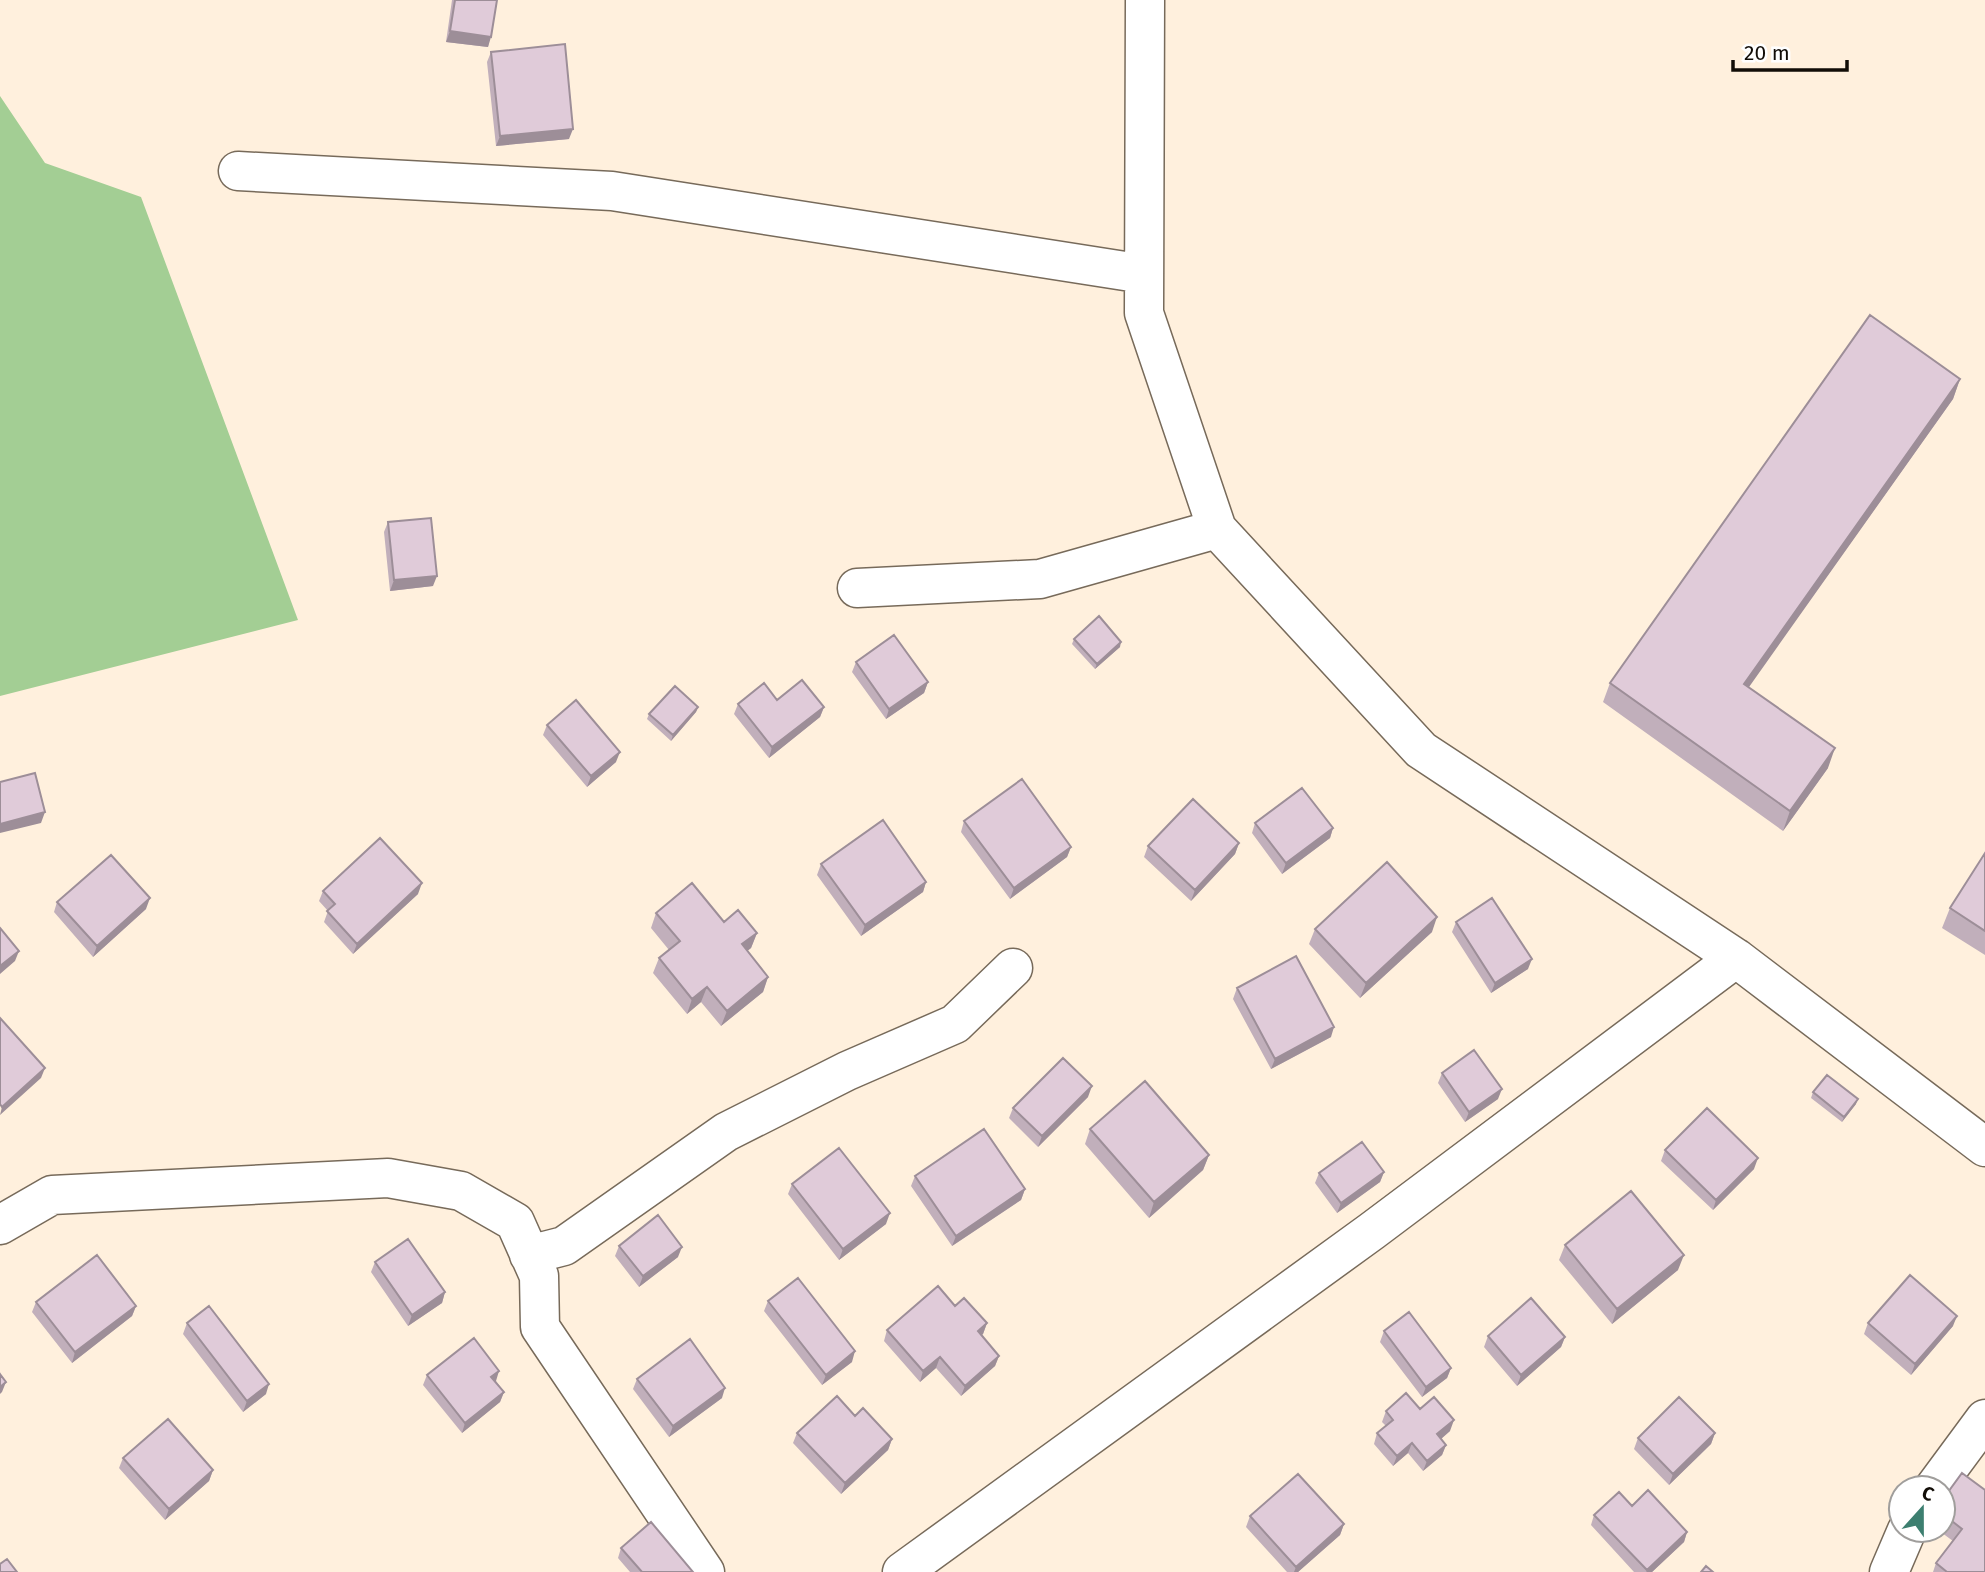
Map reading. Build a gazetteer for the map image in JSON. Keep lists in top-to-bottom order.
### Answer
{
  "scale_bar": "20 m",
  "north": "top"
}
